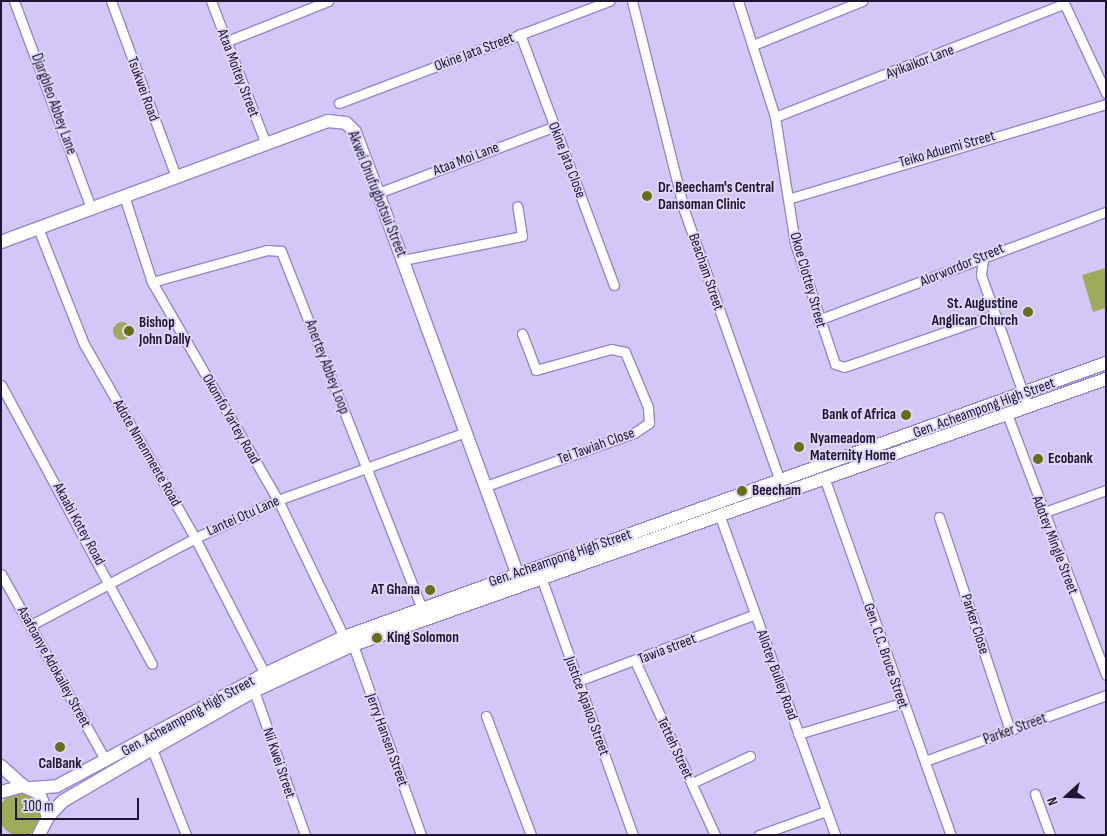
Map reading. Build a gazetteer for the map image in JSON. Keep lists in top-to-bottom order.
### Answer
{
  "streets": {
    "main road": ["Akwei Onufugbotsui Street", "Gen. Acheampong High Street"],
    "street": [
      "Okine Jata Street",
      "Ayikaikor Lane",
      "Ataa Moitey Street",
      "Tsukwei Road",
      "Djargbleo Abbey Lane",
      "Teiko Aduemi Street",
      "Ataa Moi Lane",
      "Okine Jata Close",
      "Alorwordor Street",
      "Beacham Street",
      "Okoe Clottey Street",
      "Anertey Abbey Loop",
      "Okomfo Yartey Road",
      "Tei Tawiah Close",
      "Adote Nmenmeete Road",
      "Lantei Otu Lane",
      "Akaabi Kotey Road",
      "Adotey Mingle Street",
      "Parker Close",
      "Tawia street",
      "Gen. C.C. Bruce Street",
      "Asafoanye Adokailey Street",
      "Allotey Bulley Road",
      "Justice Apaloo Street",
      "Parker Street",
      "Jerry Hansen Street",
      "Tetteh Street",
      "Nii Kwei Street"
    ]
  },
  "crossings": [
    ["Okine Jata Street", "Okine Jata Close"],
    ["Ayikaikor Lane", "Okoe Clottey Street"],
    ["Ataa Moitey Street", "Akwei Onufugbotsui Street"],
    ["Tsukwei Road", "Akwei Onufugbotsui Street"],
    ["Djargbleo Abbey Lane", "Akwei Onufugbotsui Street"],
    ["Teiko Aduemi Street", "Okoe Clottey Street"],
    ["Ataa Moi Lane", "Okine Jata Close"],
    ["Ataa Moi Lane", "Akwei Onufugbotsui Street"],
    ["Akwei Onufugbotsui Street", "Gen. Acheampong High Street"],
    ["Akwei Onufugbotsui Street", "Okomfo Yartey Road"],
    ["Akwei Onufugbotsui Street", "Tei Tawiah Close"],
    ["Akwei Onufugbotsui Street", "Adote Nmenmeete Road"],
    ["Akwei Onufugbotsui Street", "Lantei Otu Lane"],
    ["Alorwordor Street", "Okoe Clottey Street"],
    ["Beacham Street", "Gen. Acheampong High Street"],
    ["Anertey Abbey Loop", "Gen. Acheampong High Street"],
    ["Anertey Abbey Loop", "Okomfo Yartey Road"],
    ["Anertey Abbey Loop", "Lantei Otu Lane"],
    ["Gen. Acheampong High Street", "Okomfo Yartey Road"],
    ["Gen. Acheampong High Street", "Adote Nmenmeete Road"],
    ["Gen. Acheampong High Street", "Adotey Mingle Street"],
    ["Gen. Acheampong High Street", "Gen. C.C. Bruce Street"],
    ["Gen. Acheampong High Street", "Asafoanye Adokailey Street"],
    ["Gen. Acheampong High Street", "Allotey Bulley Road"],
    ["Gen. Acheampong High Street", "Justice Apaloo Street"],
    ["Gen. Acheampong High Street", "Jerry Hansen Street"],
    ["Gen. Acheampong High Street", "Nii Kwei Street"],
    ["Okomfo Yartey Road", "Lantei Otu Lane"],
    ["Okomfo Yartey Road", "Jerry Hansen Street"],
    ["Adote Nmenmeete Road", "Lantei Otu Lane"],
    ["Lantei Otu Lane", "Akaabi Kotey Road"],
    ["Lantei Otu Lane", "Asafoanye Adokailey Street"],
    ["Parker Close", "Parker Street"],
    ["Tawia street", "Allotey Bulley Road"],
    ["Tawia street", "Justice Apaloo Street"],
    ["Tawia street", "Tetteh Street"],
    ["Gen. C.C. Bruce Street", "Parker Street"]
  ],
  "places": [
    "Dr. Beecham's Central Dansoman Clinic",
    "St. Augustine Anglican Church",
    "Bishop John Dally",
    "Bank of Africa",
    "Nyameadom Maternity Home",
    "Ecobank",
    "Beecham",
    "AT Ghana",
    "King Solomon",
    "CalBank"
  ],
  "scale_bar": "100 m",
  "north": "left"
}
